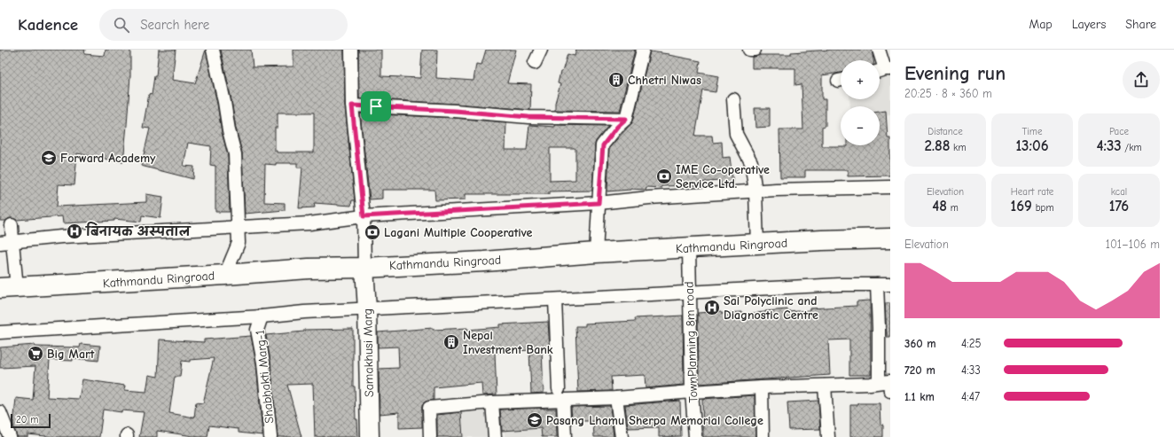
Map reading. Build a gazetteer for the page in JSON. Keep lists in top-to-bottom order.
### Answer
{
  "streets": {
    "highway": ["Kathmandu Ringroad"],
    "main road": ["Samakhusi Marg"],
    "street": ["TownPlanning 8m road", "Shabhakti Marg-1"]
  },
  "crossings": [
    ["Kathmandu Ringroad", "TownPlanning 8m road"],
    ["Kathmandu Ringroad", "Samakhusi Marg"]
  ],
  "places": {
    "building": ["Chhetri Niwas", "Nepal Investment Bank"],
    "school or university": ["Forward Academy", "Pasang Lhamu Sherpa Memorial College"],
    "bank": ["IME Co-operative Service Ltd.", "Lagani Multiple Cooperative"],
    "hospital": ["बिनायक अस्पताल", "Sai Polyclinic and Diagnostic Centre"],
    "supermarket": ["Big Mart"]
  },
  "scale_bar": "20 m",
  "page": {
    "header": "Kadence",
    "search": "Search here",
    "nav": ["Map", "Layers", "Share"],
    "heading": ["Evening run", "20:25 · 8 × 360 m"],
    "map_buttons": ["+", "−"],
    "stats": [
      ["Distance", "2.88 km"],
      ["Time", "13:06"],
      ["Pace", "4:33 /km"],
      ["Elevation", "48 m"],
      ["Heart rate", "169 bpm"],
      ["kcal", "176"]
    ],
    "chart": ["Elevation", "101–106 m"],
    "list": [
      {
        "name": "360 m",
        "note": "4:25"
      },
      {
        "name": "720 m",
        "note": "4:33"
      },
      {
        "name": "1.1 km",
        "note": "4:47"
      }
    ],
    "scale": "20 m"
  }
}
